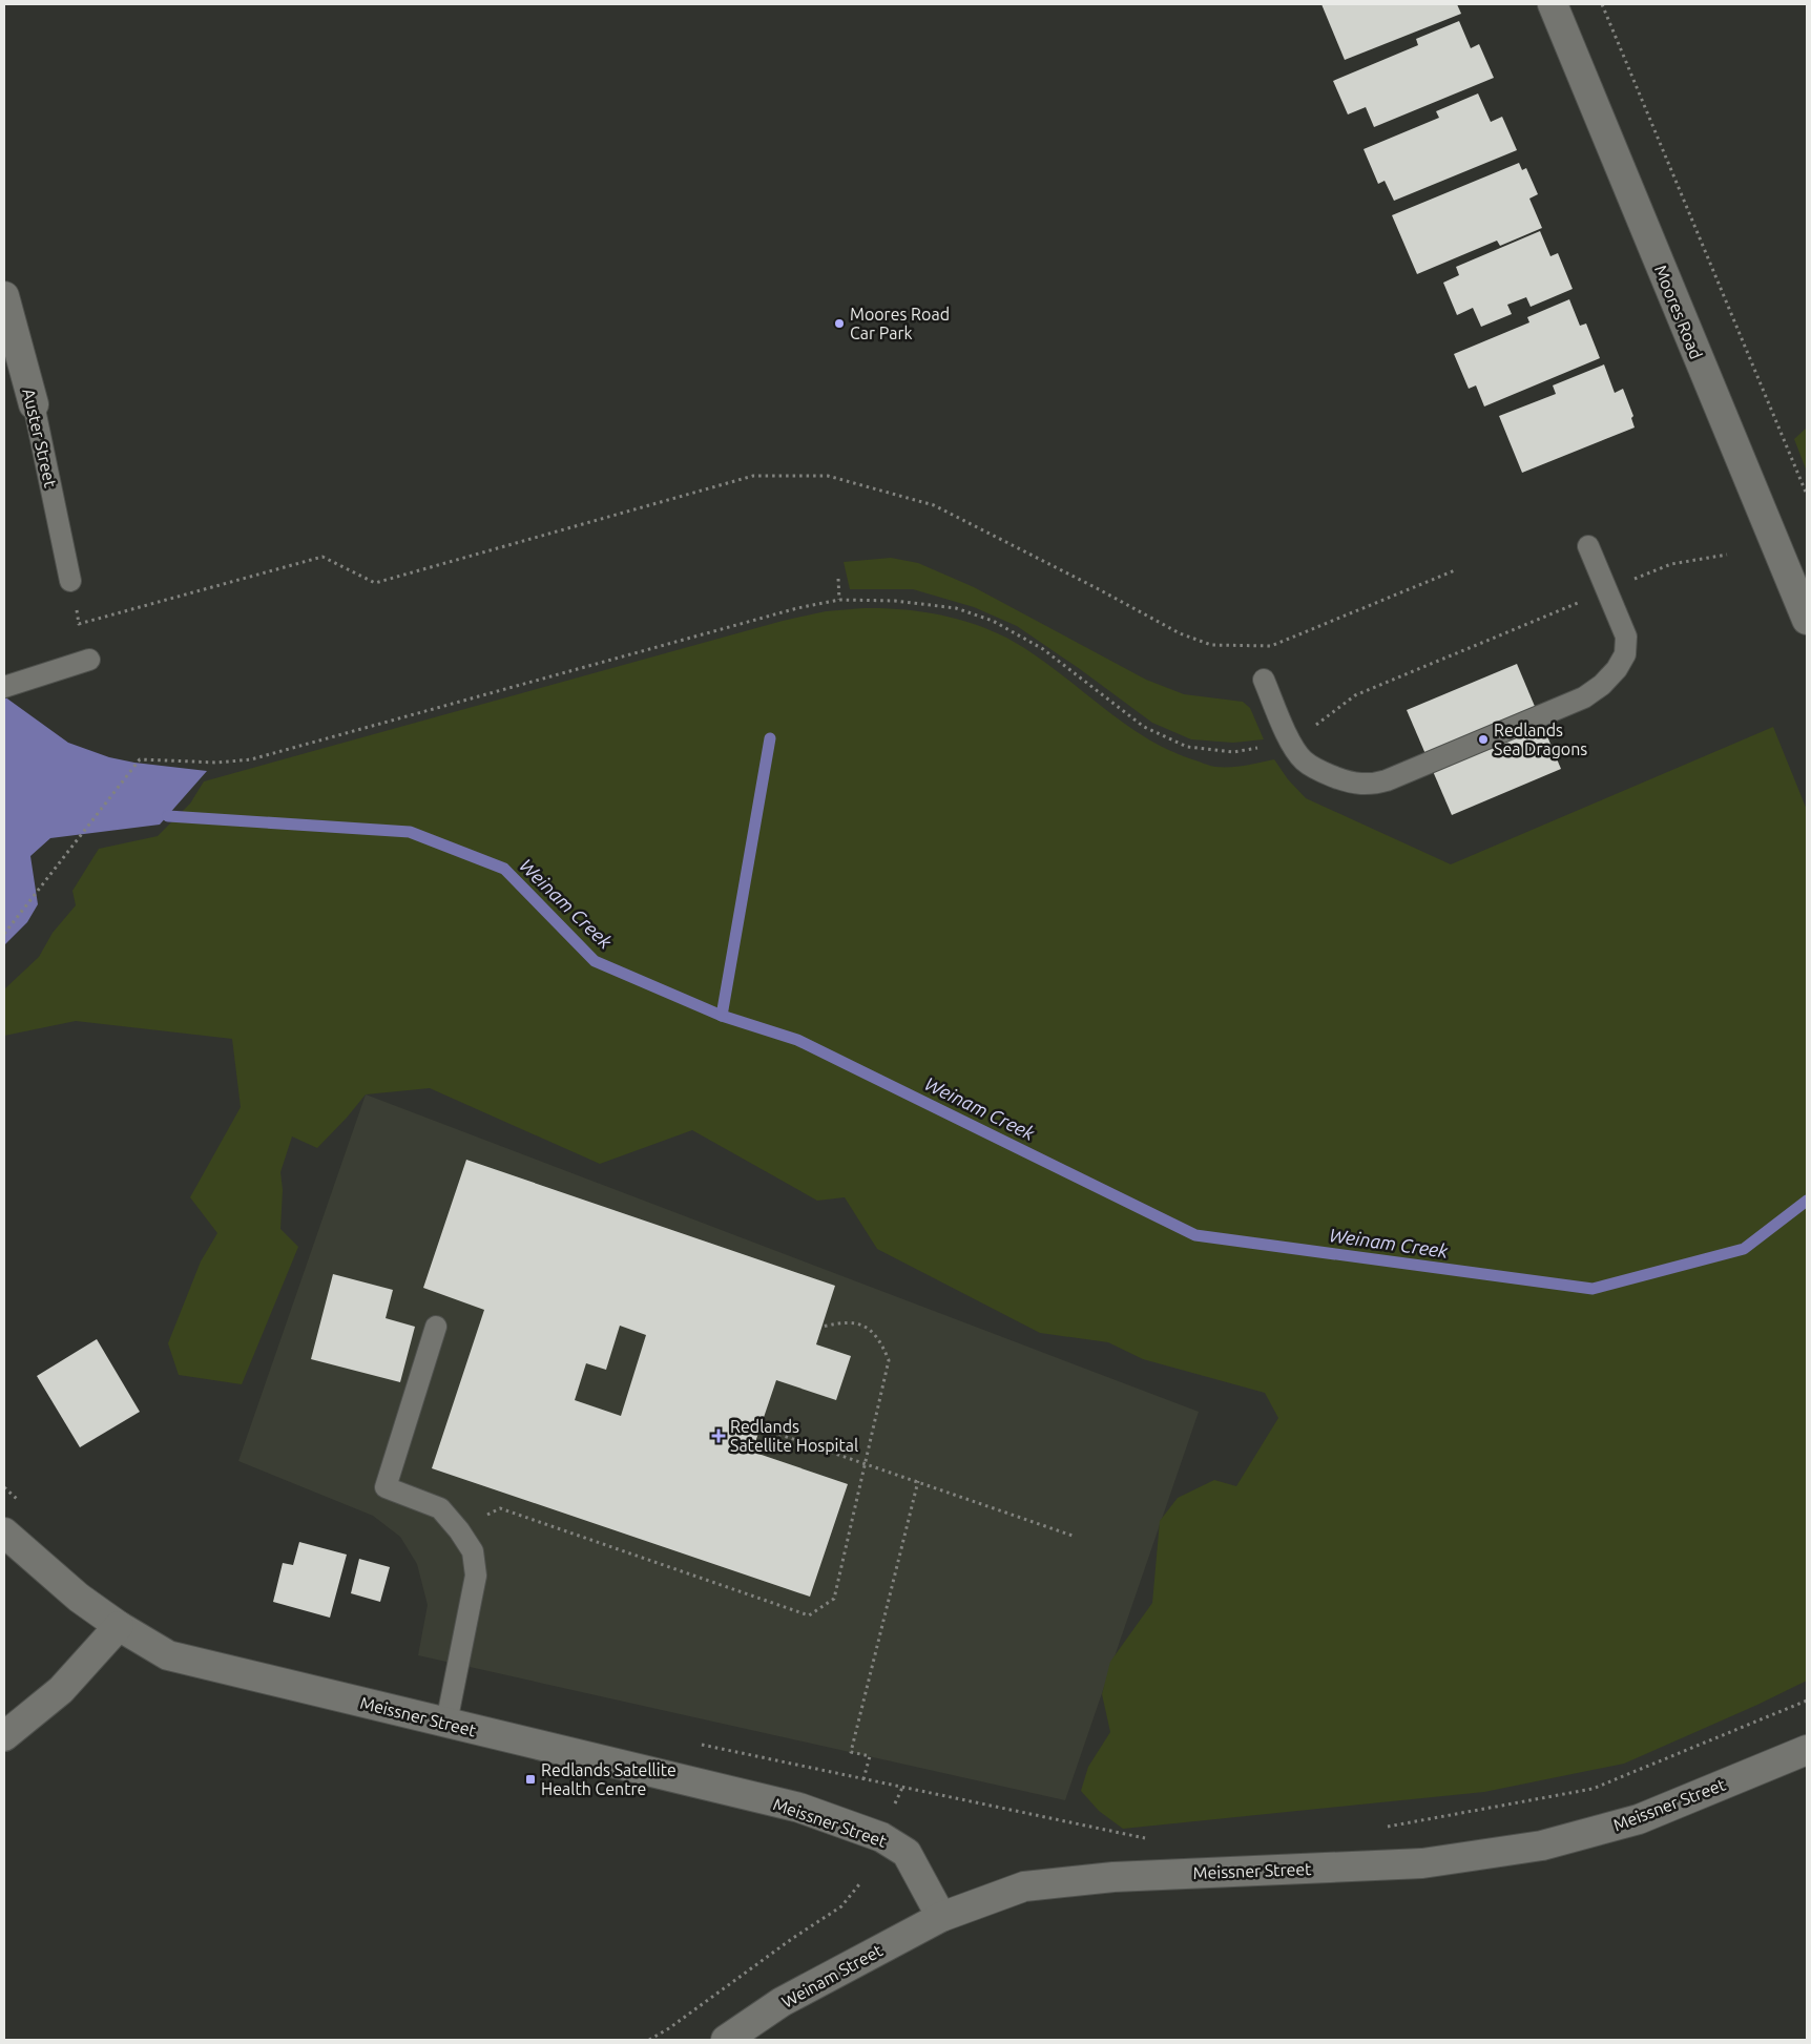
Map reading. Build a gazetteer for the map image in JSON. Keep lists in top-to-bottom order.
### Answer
{
  "streets": {
    "street": [
      "Moores Road",
      "Auster Street",
      "Meissner Street",
      "Weinam Street"
    ]
  },
  "crossings": [
    ["Meissner Street", "Weinam Street"]
  ],
  "water": ["Weinam Creek"],
  "places": {
    "other": ["Moores Road Car Park", "Redlands Sea Dragons"],
    "health": ["Redlands Satellite Hospital"],
    "transit": ["Redlands Satellite Health Centre"]
  }
}
